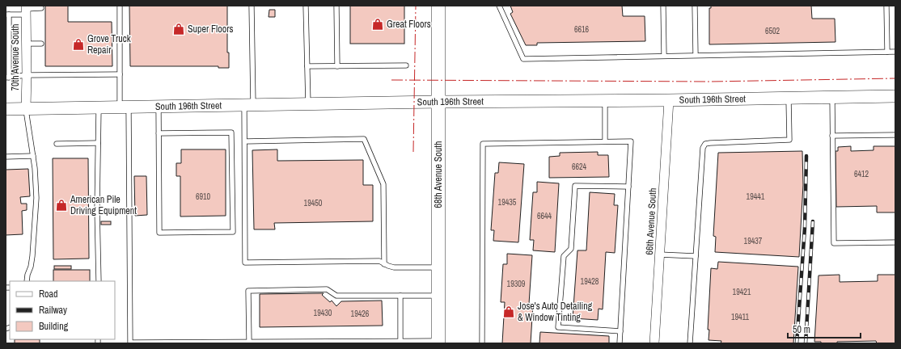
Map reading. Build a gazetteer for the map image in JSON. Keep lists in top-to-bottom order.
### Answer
{
  "streets": {
    "main road": ["South 196th Street", "68th Avenue South"],
    "street": ["70th Avenue South", "66th Avenue South"]
  },
  "crossings": [
    ["70th Avenue South", "South 196th Street"],
    ["South 196th Street", "68th Avenue South"],
    ["South 196th Street", "66th Avenue South"]
  ],
  "places": {
    "shop": [
      "Great Floors",
      "Super Floors",
      "Grove Truck Repair",
      "American Pile Driving Equipment",
      "Jose's Auto Detailing & Window Tinting"
    ]
  },
  "house_numbers": [
    "6616",
    "6502",
    "6624",
    "6412",
    "6910",
    "19441",
    "19435",
    "19450",
    "6644",
    "19437",
    "19428",
    "19309",
    "19421",
    "19430",
    "19426",
    "19411"
  ],
  "legend": ["Road", "Railway", "Building"],
  "scale_bar": "50 m"
}
